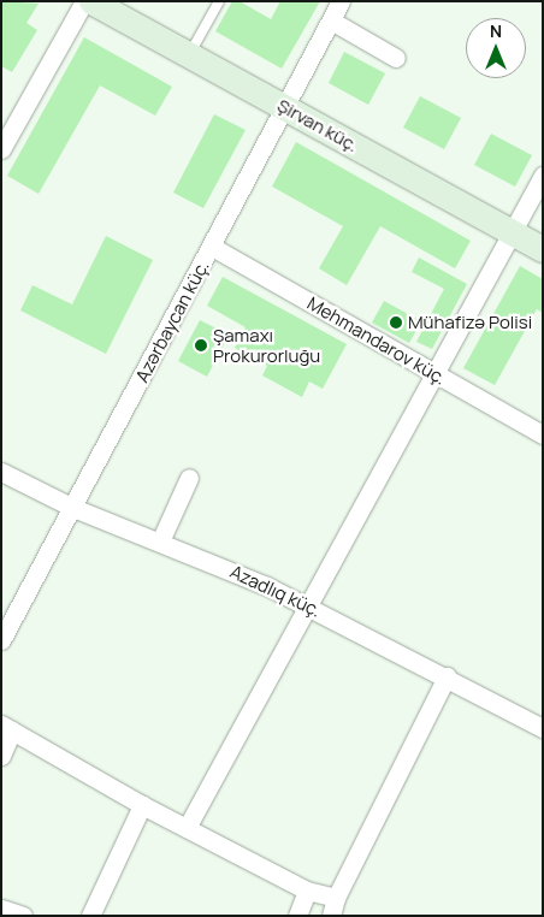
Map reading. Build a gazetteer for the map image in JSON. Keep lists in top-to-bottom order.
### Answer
{
  "streets": {
    "street": [
      "Şirvan küç.",
      "Azərbaycan küç.",
      "Mehmandarov küç.",
      "Azadlıq küç."
    ]
  },
  "crossings": [
    ["Şirvan küç.", "Azərbaycan küç."],
    ["Azərbaycan küç.", "Mehmandarov küç."],
    ["Azərbaycan küç.", "Azadlıq küç."]
  ],
  "places": ["Mühafizə Polisi", "Şamaxı Prokurorluğu"],
  "north": "top"
}
